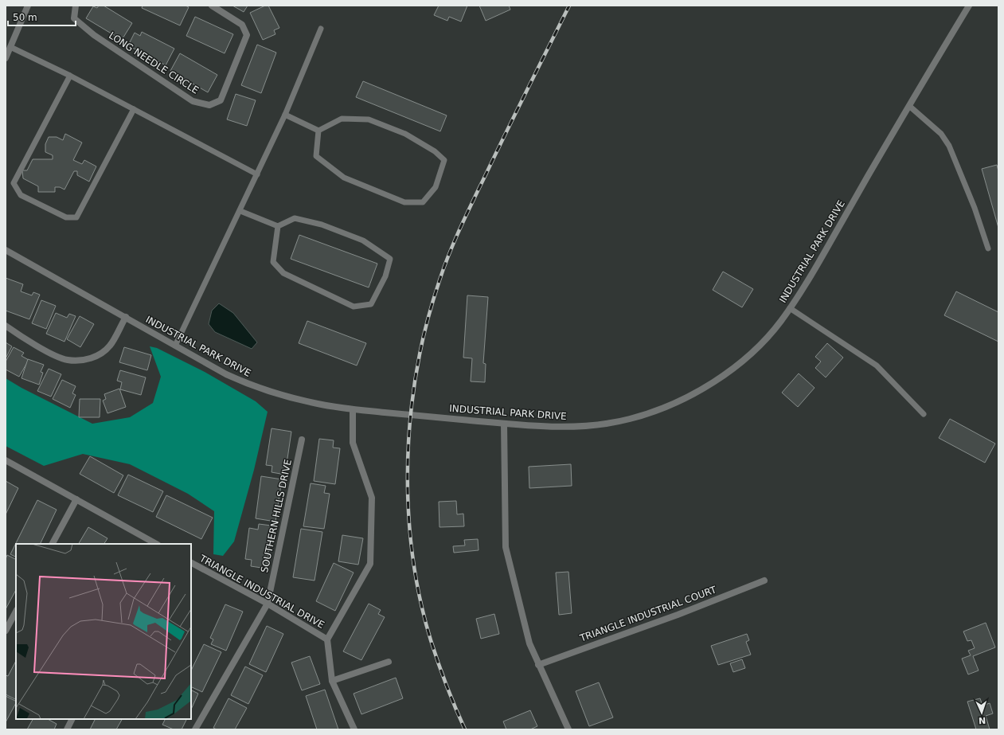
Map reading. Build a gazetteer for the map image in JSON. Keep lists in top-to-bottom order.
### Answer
{
  "streets": {
    "street": [
      "LONG NEEDLE CIRCLE",
      "INDUSTRIAL PARK DRIVE",
      "SOUTHERN HILLS DRIVE",
      "TRIANGLE INDUSTRIAL DRIVE",
      "TRIANGLE INDUSTRIAL COURT"
    ]
  },
  "crossings": [
    ["INDUSTRIAL PARK DRIVE", "TRIANGLE INDUSTRIAL DRIVE"],
    ["SOUTHERN HILLS DRIVE", "TRIANGLE INDUSTRIAL DRIVE"]
  ],
  "scale_bar": "50 m",
  "north": "bottom"
}
